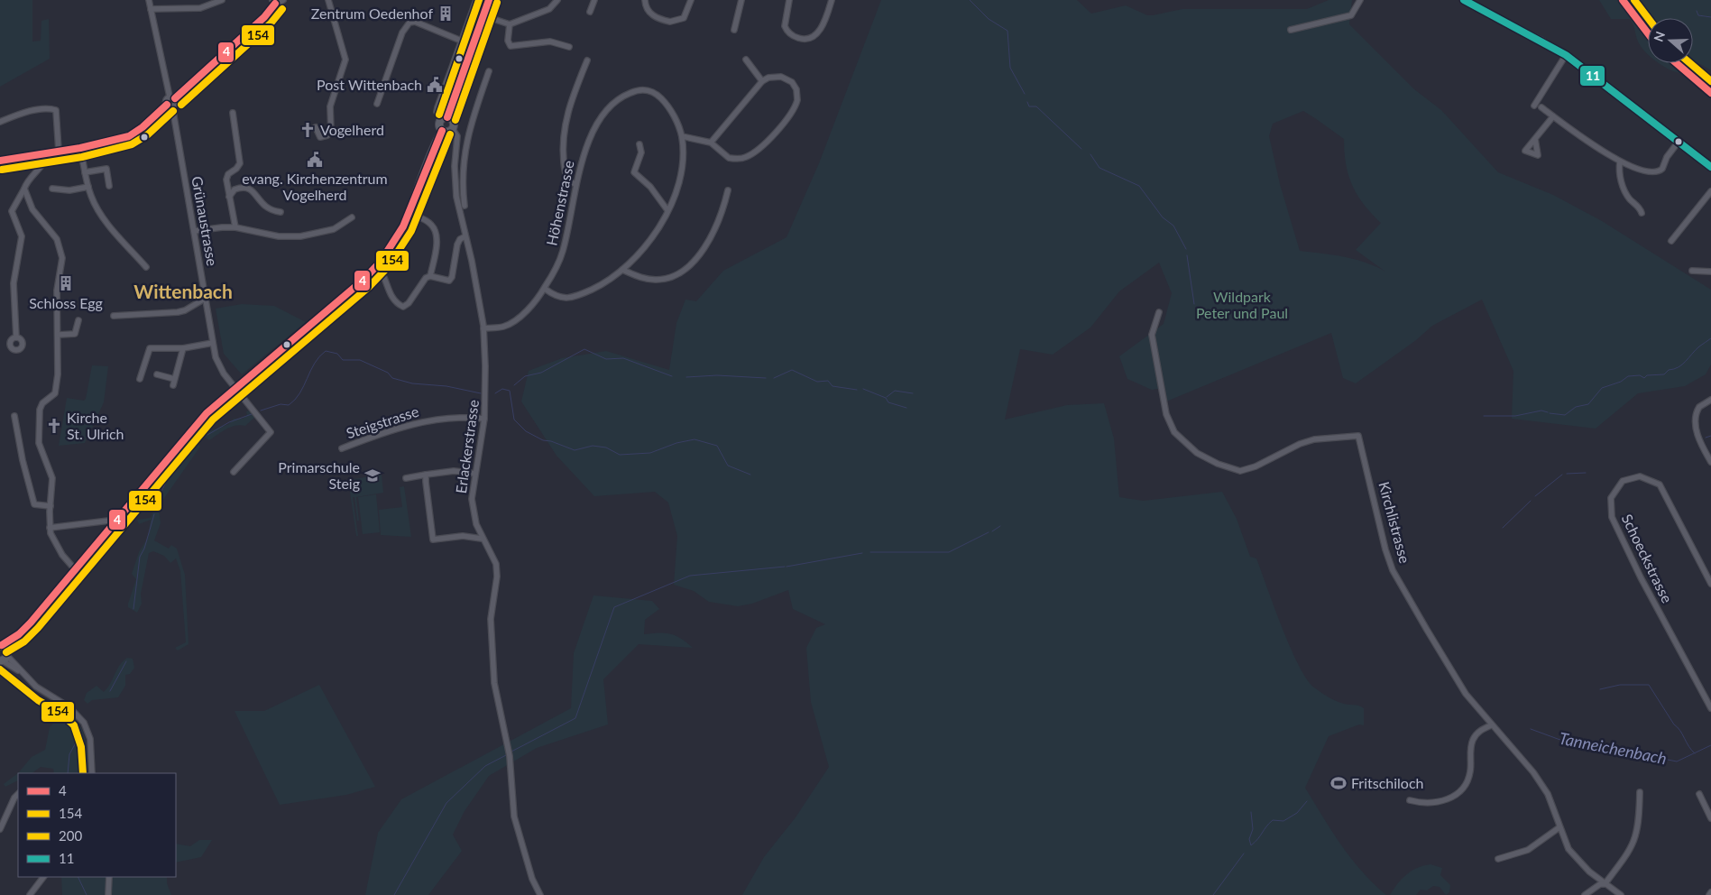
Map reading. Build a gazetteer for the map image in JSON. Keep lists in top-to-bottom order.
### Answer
{
  "streets": {
    "street": [
      "Höhenstrasse",
      "Grünaustrasse",
      "Steigstrasse",
      "Erlackerstrasse",
      "Kirchlistrasse",
      "Schoeckstrasse"
    ]
  },
  "crossings": [
    ["Höhenstrasse", "Erlackerstrasse"],
    ["Steigstrasse", "Erlackerstrasse"]
  ],
  "districts": ["Wittenbach"],
  "water": ["Tanneichenbach"],
  "parks": ["Wildpark Peter und Paul"],
  "places": {
    "building": ["Zentrum Oedenhof", "Schloss Egg"],
    "public building": ["Post Wittenbach", "evang. Kirchenzentrum Vogelherd"],
    "church": ["Vogelherd", "Kirche St. Ulrich"],
    "school or university": ["Primarschule Steig"],
    "sports": ["Fritschiloch"]
  },
  "lines": [
    "transit line 4",
    "transit line 200",
    "transit line 11",
    "transit line 154"
  ],
  "legend": [
    "4",
    "154",
    "200",
    "11"
  ],
  "north": "left"
}
